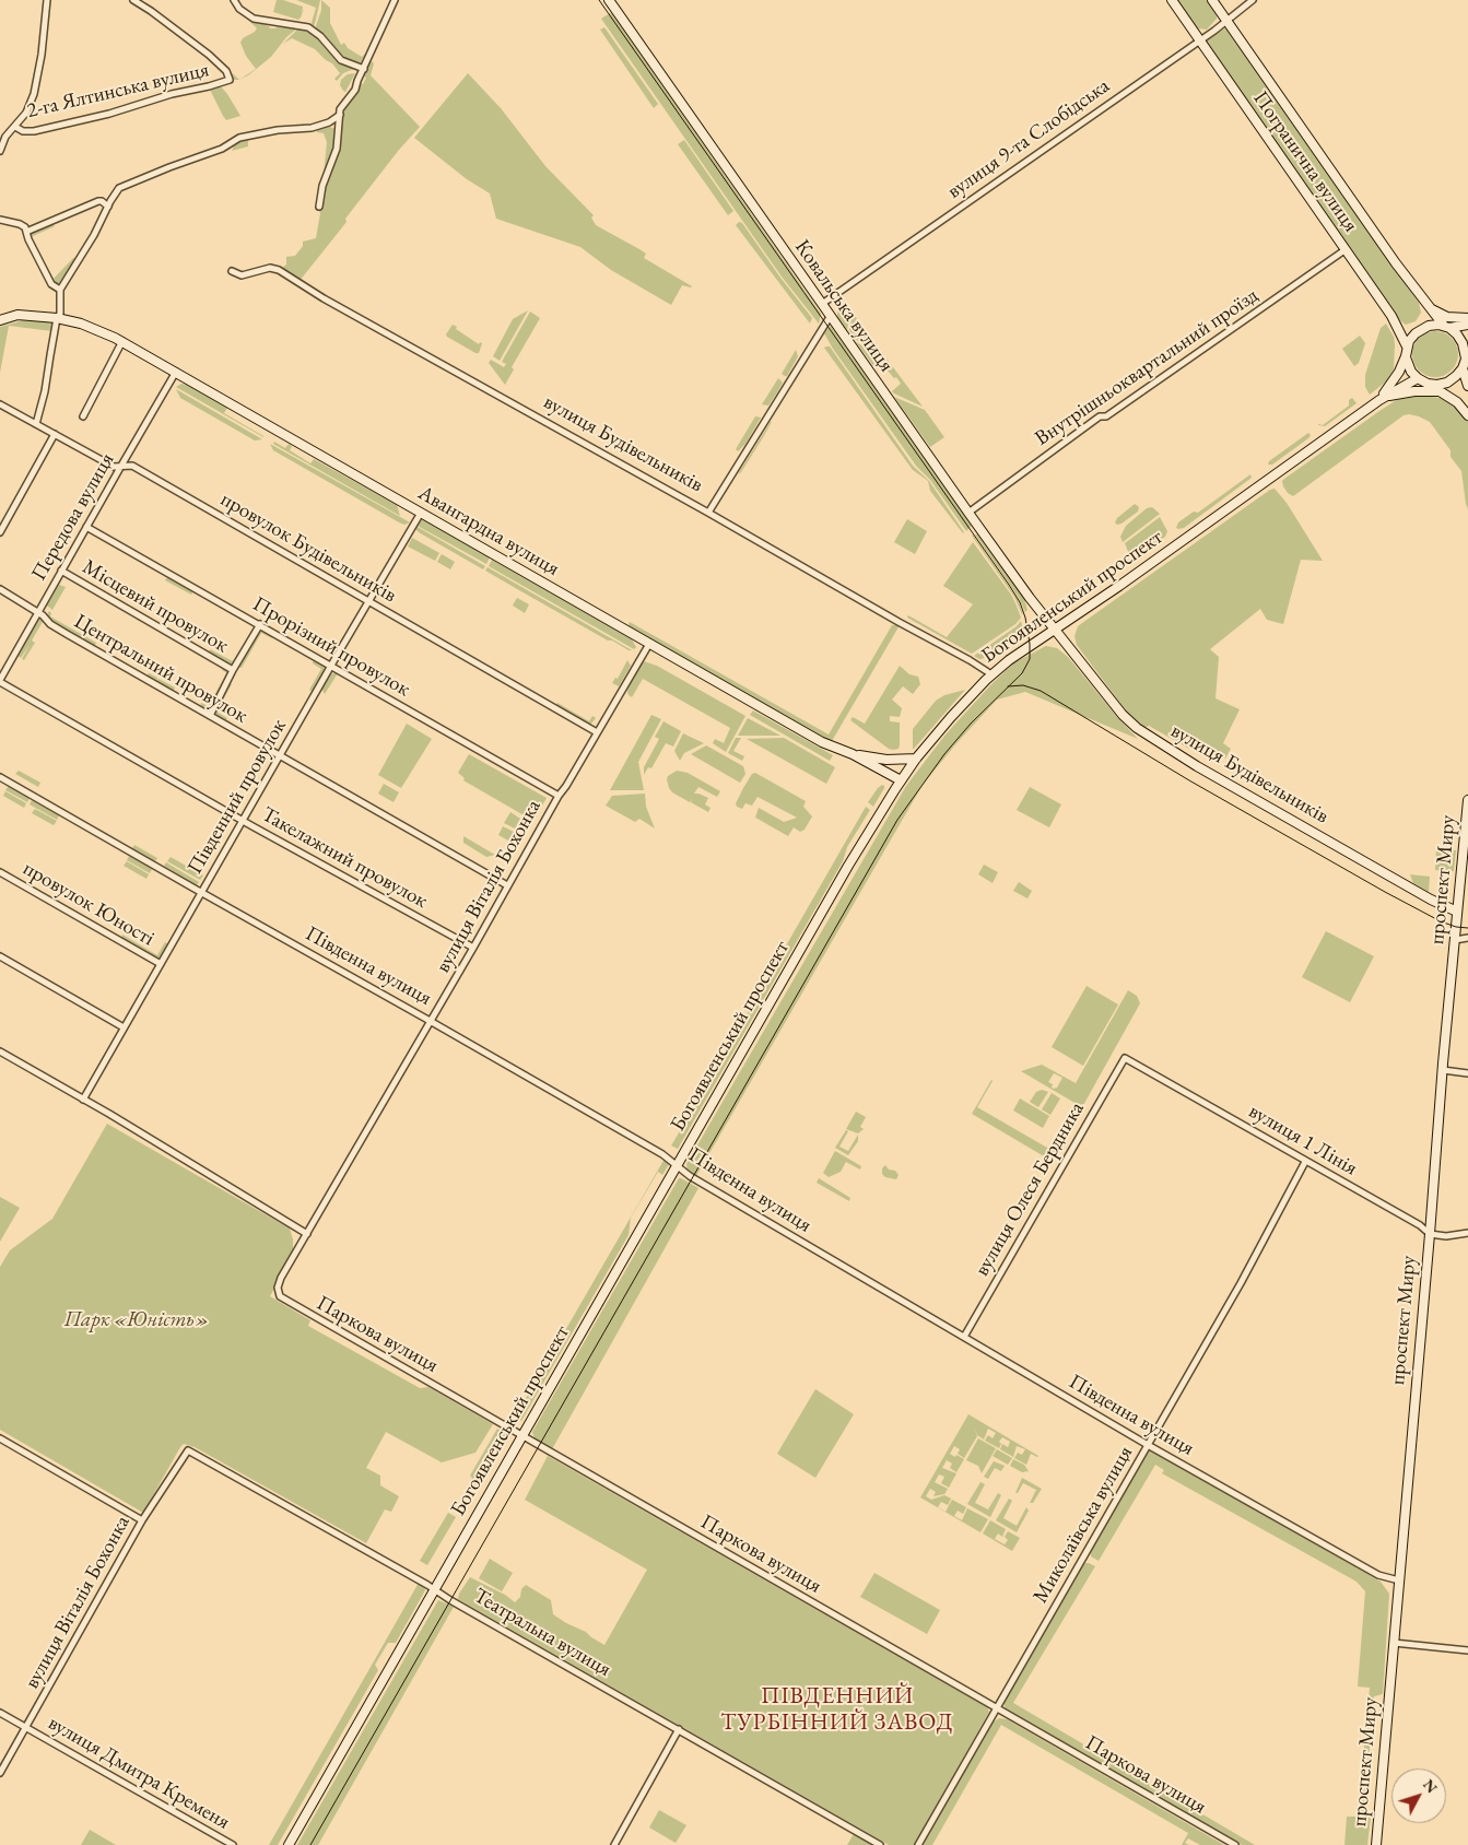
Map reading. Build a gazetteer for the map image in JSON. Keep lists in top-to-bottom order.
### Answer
{
  "streets": {
    "main road": [
      "Погранична вулиця",
      "Ковальська вулиця",
      "вулиця Будівельників",
      "Авангардна вулиця",
      "Богоявленський проспект",
      "проспект Миру"
    ],
    "street": [
      "2-га Ялтинська вулиця",
      "вулиця 9-та Слобідська",
      "Внутрішньоквартальний проїзд",
      "Передова вулиця",
      "провулок Будівельників",
      "Місцевий провулок",
      "Прорізний провулок",
      "Центральний провулок",
      "Південний провулок",
      "Такелажний провулок",
      "вулиця Віталія Бохонка",
      "провулок Юності",
      "Південна вулиця",
      "вулиця 1 Лінія",
      "вулиця Олеся Бердника",
      "Паркова вулиця",
      "Миколаївська вулиця",
      "Театральна вулиця",
      "вулиця Дмитра Кременя"
    ]
  },
  "crossings": [
    ["вулиця 9-та Слобідська", "Погранична вулиця"],
    ["вулиця 9-та Слобідська", "Ковальська вулиця"],
    ["Погранична вулиця", "Внутрішньоквартальний проїзд"],
    ["Погранична вулиця", "Богоявленський проспект"],
    ["Ковальська вулиця", "Внутрішньоквартальний проїзд"],
    ["Ковальська вулиця", "вулиця Будівельників"],
    ["Ковальська вулиця", "Богоявленський проспект"],
    ["вулиця Будівельників", "Богоявленський проспект"],
    ["вулиця Будівельників", "проспект Миру"],
    ["Передова вулиця", "Авангардна вулиця"],
    ["Передова вулиця", "провулок Будівельників"],
    ["Передова вулиця", "Місцевий провулок"],
    ["Передова вулиця", "Прорізний провулок"],
    ["Передова вулиця", "Центральний провулок"],
    ["Передова вулиця", "Такелажний провулок"],
    ["Авангардна вулиця", "Богоявленський проспект"],
    ["Авангардна вулиця", "Південний провулок"],
    ["Авангардна вулиця", "вулиця Віталія Бохонка"],
    ["провулок Будівельників", "Південний провулок"],
    ["провулок Будівельників", "вулиця Віталія Бохонка"],
    ["Богоявленський проспект", "Південна вулиця"],
    ["Богоявленський проспект", "Паркова вулиця"],
    ["Богоявленський проспект", "Театральна вулиця"],
    ["Місцевий провулок", "Прорізний провулок"],
    ["Місцевий провулок", "Центральний провулок"],
    ["Прорізний провулок", "Південний провулок"],
    ["Прорізний провулок", "вулиця Віталія Бохонка"],
    ["Центральний провулок", "Південний провулок"],
    ["Центральний провулок", "вулиця Віталія Бохонка"],
    ["Південний провулок", "Такелажний провулок"],
    ["Південний провулок", "провулок Юності"],
    ["Південний провулок", "Південна вулиця"],
    ["Такелажний провулок", "вулиця Віталія Бохонка"],
    ["проспект Миру", "Південна вулиця"],
    ["проспект Миру", "вулиця 1 Лінія"],
    ["вулиця Віталія Бохонка", "Південна вулиця"],
    ["вулиця Віталія Бохонка", "Паркова вулиця"],
    ["вулиця Віталія Бохонка", "Театральна вулиця"],
    ["вулиця Віталія Бохонка", "вулиця Дмитра Кременя"],
    ["Південна вулиця", "вулиця Олеся Бердника"],
    ["Південна вулиця", "Миколаївська вулиця"],
    ["вулиця 1 Лінія", "вулиця Олеся Бердника"],
    ["вулиця 1 Лінія", "Миколаївська вулиця"],
    ["Паркова вулиця", "Миколаївська вулиця"]
  ],
  "districts": ["ПІВДЕННИЙ ТУРБІННИЙ ЗАВОД"],
  "parks": ["Парк «Юність»"],
  "north": "top right"
}
